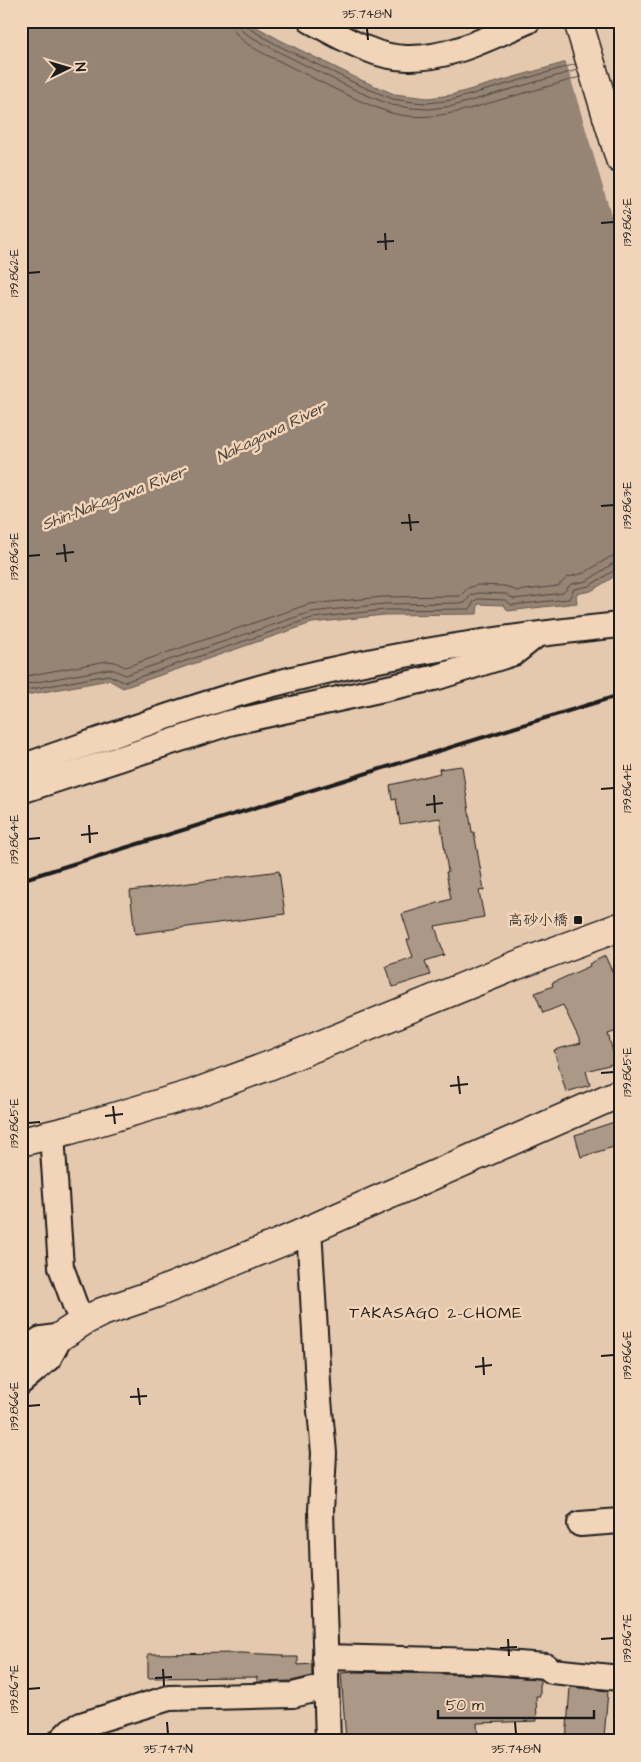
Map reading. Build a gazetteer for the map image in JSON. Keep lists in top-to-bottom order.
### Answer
{
  "districts": ["TAKASAGO 2-CHOME"],
  "water": ["Nakagawa River", "Shin-Nakagawa River"],
  "places": {
    "transit": ["高砂小橋"]
  },
  "scale_bar": "50 m",
  "north": "right",
  "coordinates": [
    "35.748°N",
    "139.862°E",
    "139.863°E",
    "139.864°E",
    "139.865°E",
    "139.866°E",
    "139.867°E",
    "35.747°N"
  ]
}
